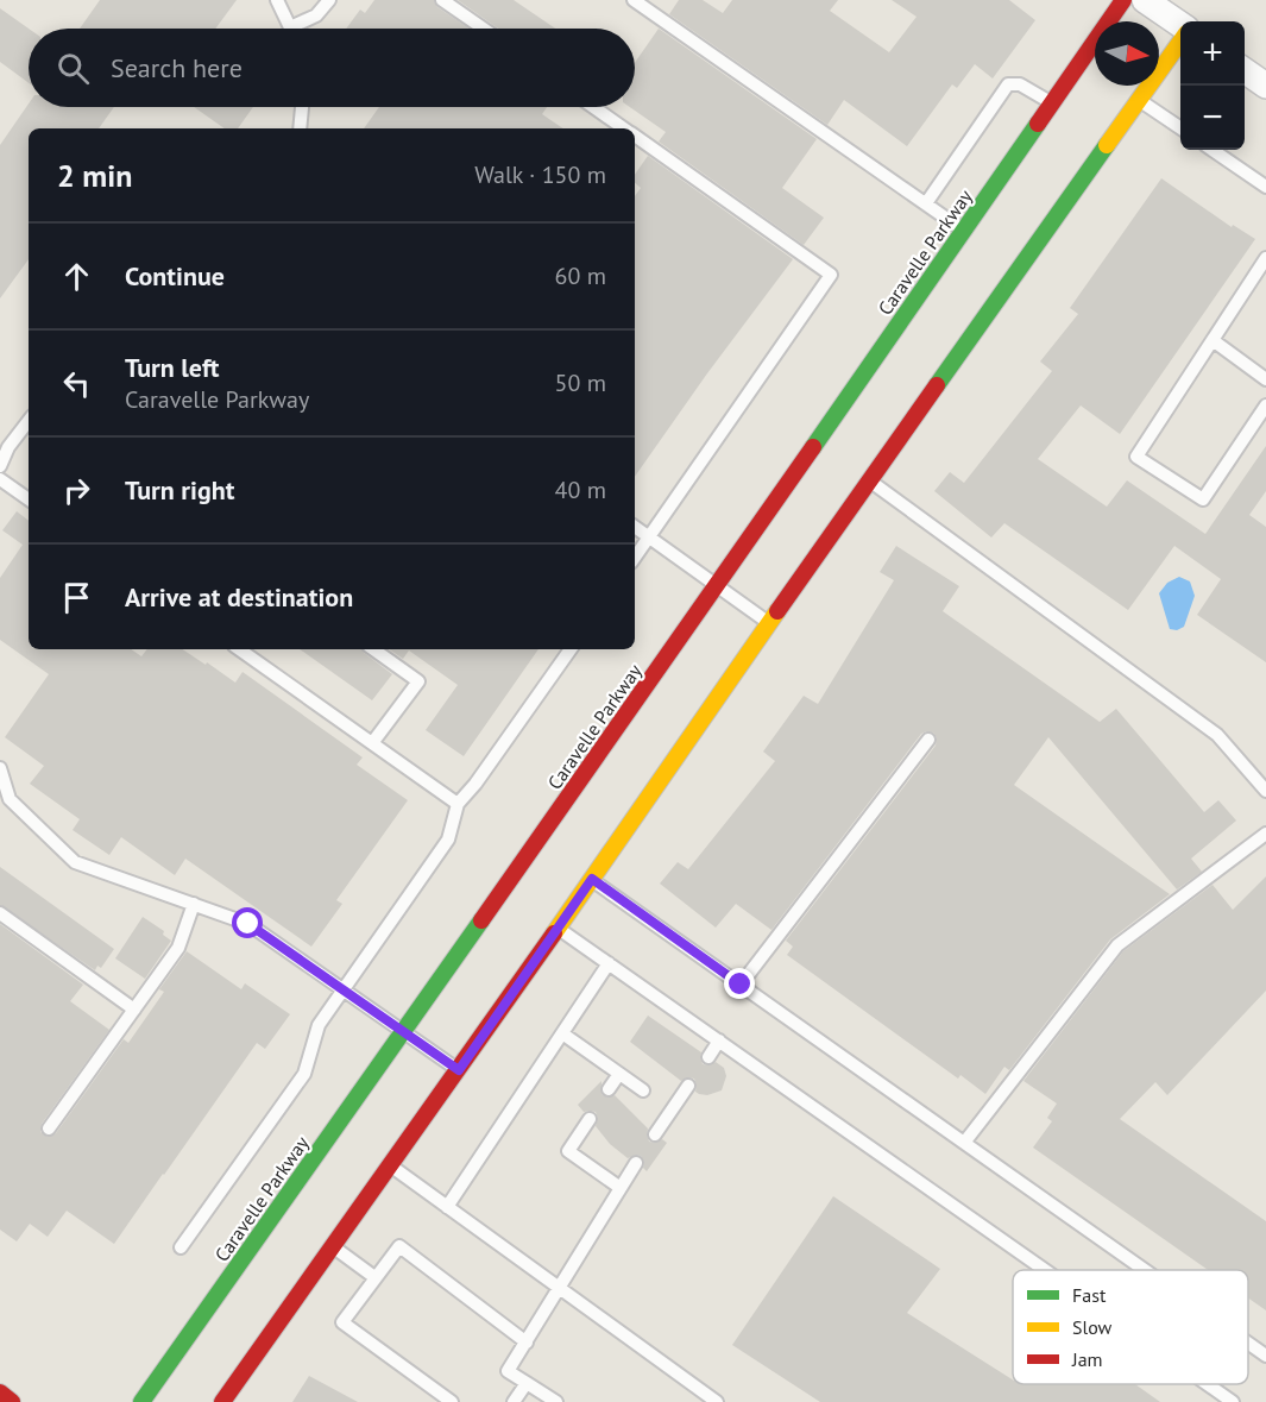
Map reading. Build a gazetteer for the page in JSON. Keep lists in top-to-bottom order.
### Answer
{
  "streets": {
    "street": ["Caravelle Parkway"]
  },
  "legend": ["Fast", "Slow", "Jam"],
  "north": "right",
  "page": {
    "map_buttons": ["+", "−"],
    "search": "Search here",
    "heading": ["2 min", "Walk · 150 m"],
    "list": [
      ["Continue", "60 m"],
      ["Turn left", "Caravelle Parkway", "50 m"],
      ["Turn right", "40 m"],
      "Arrive at destination"
    ]
  }
}
